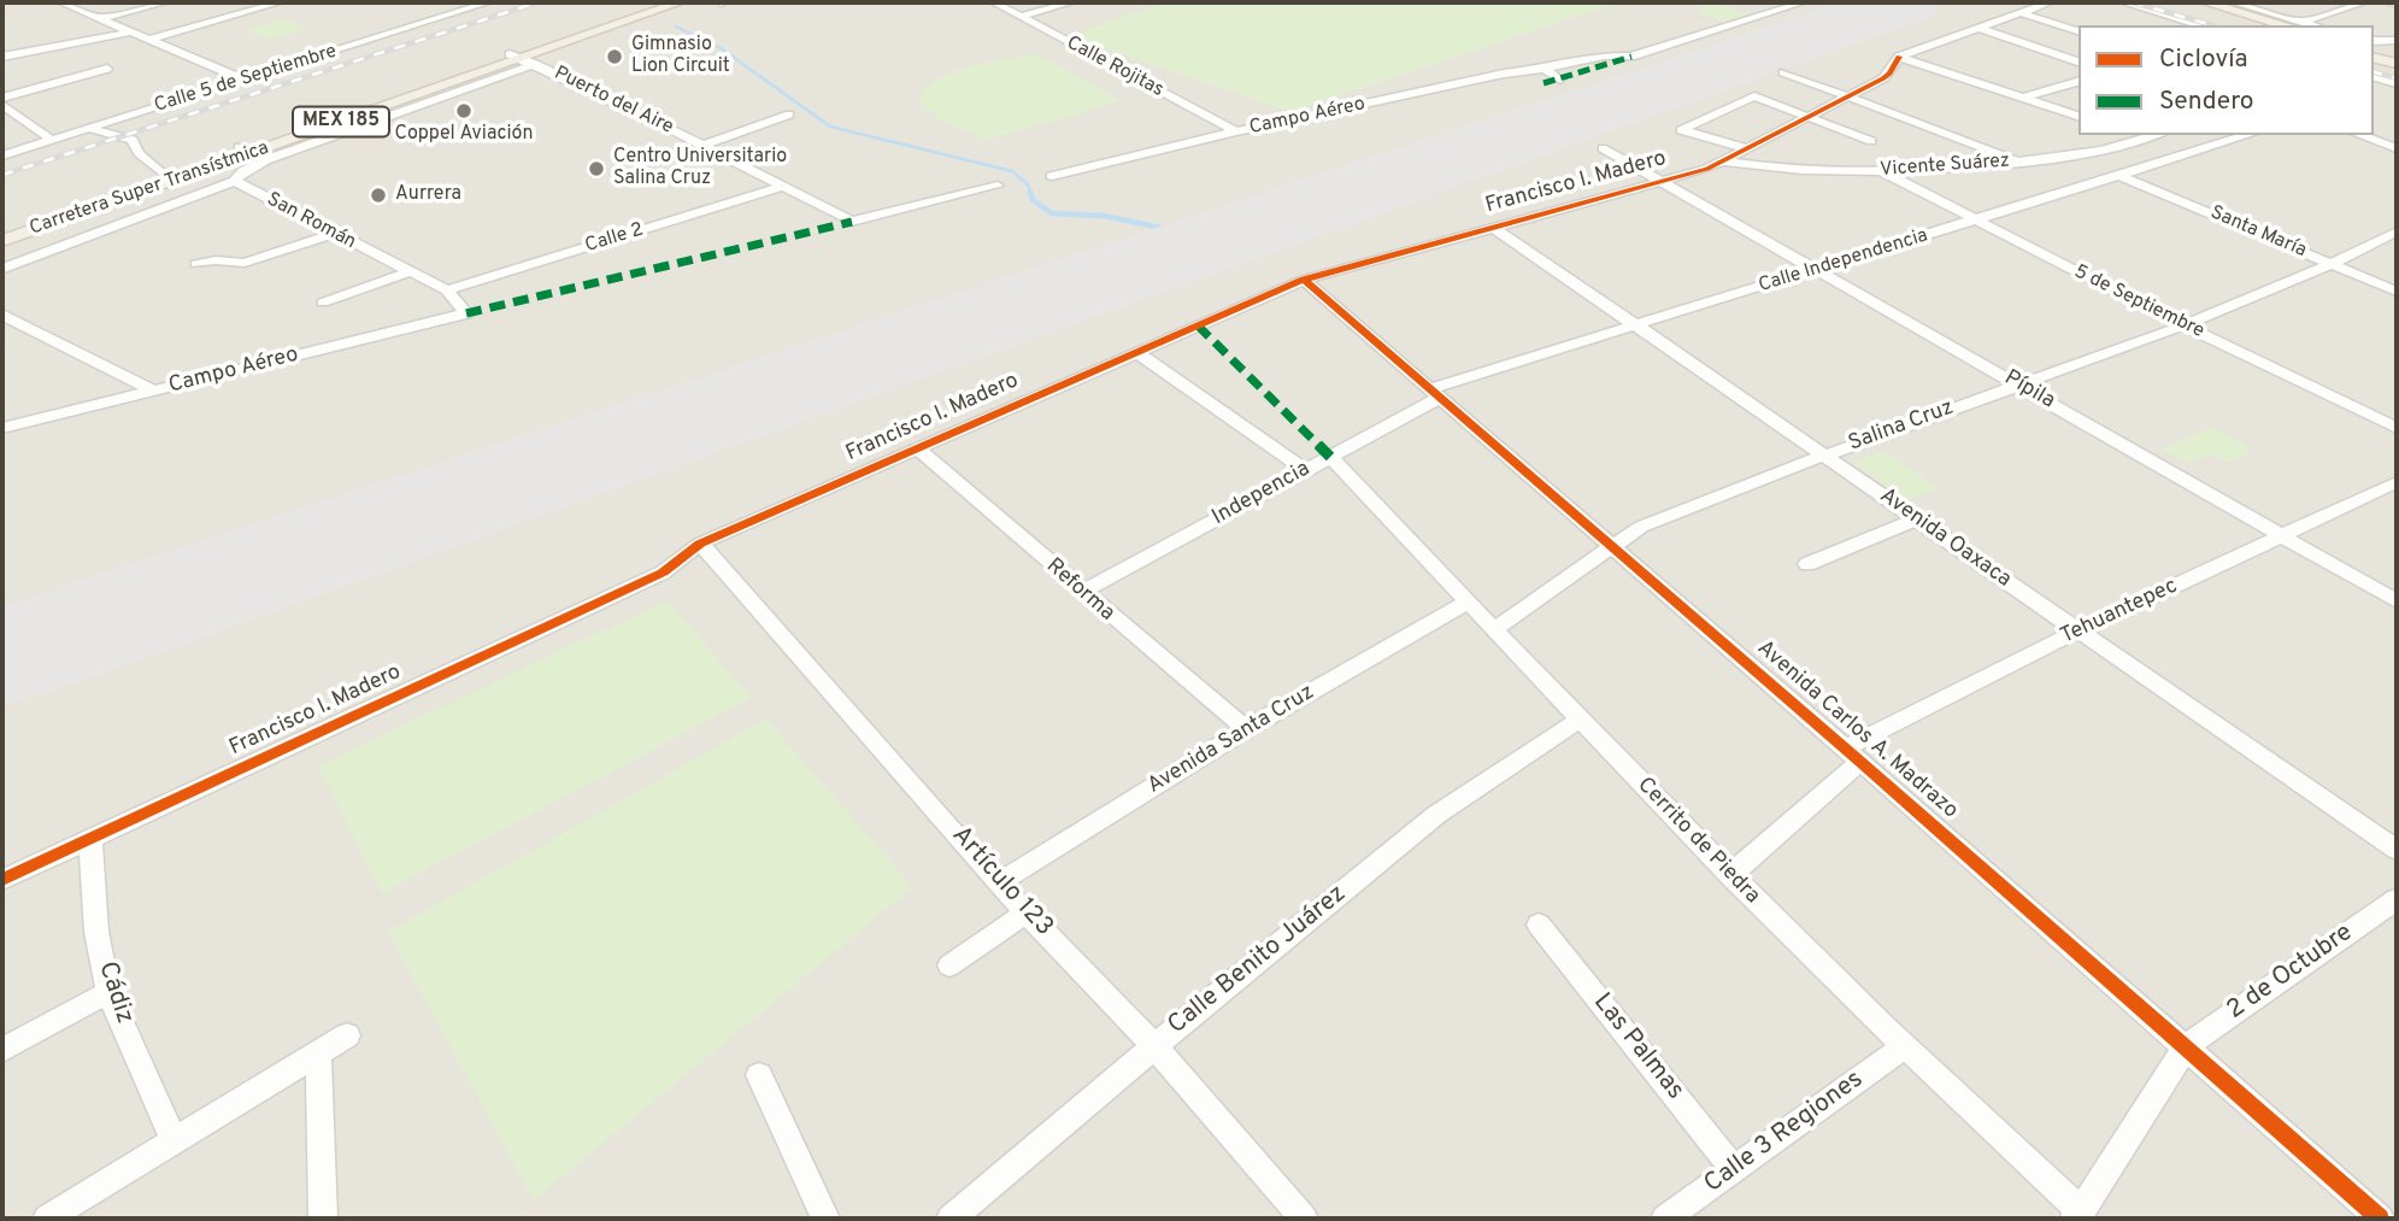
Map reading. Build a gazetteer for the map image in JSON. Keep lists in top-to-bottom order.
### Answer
{
  "streets": {
    "main road": ["MEX 185", "Carretera Super Transístmica"],
    "street": [
      "Calle Rojitas",
      "Calle 5 de Septiembre",
      "Puerto del Aire",
      "Campo Aéreo",
      "Vicente Suárez",
      "Francisco I. Madero",
      "San Román",
      "Santa María",
      "Calle 2",
      "Calle Independencia",
      "5 de Septiembre",
      "Pípila",
      "Salina Cruz",
      "Indepencia",
      "Avenida Oaxaca",
      "Reforma",
      "Tehuantepec",
      "Avenida Carlos A. Madrazo",
      "Avenida Santa Cruz",
      "Cerrito de Piedra",
      "Artículo 123",
      "Calle Benito Juárez",
      "2 de Octubre",
      "Cádiz",
      "Las Palmas",
      "Calle 3 Regiones"
    ]
  },
  "crossings": [
    ["Calle Rojitas", "Campo Aéreo"],
    ["Puerto del Aire", "Carretera Super Transístmica"],
    ["Puerto del Aire", "Calle 2"],
    ["Campo Aéreo", "San Román"],
    ["Campo Aéreo", "Calle 2"],
    ["Vicente Suárez", "Francisco I. Madero"],
    ["Vicente Suárez", "5 de Septiembre"],
    ["Francisco I. Madero", "Pípila"],
    ["Francisco I. Madero", "Avenida Oaxaca"],
    ["Francisco I. Madero", "Reforma"],
    ["Francisco I. Madero", "Avenida Carlos A. Madrazo"],
    ["Francisco I. Madero", "Artículo 123"],
    ["Francisco I. Madero", "Cádiz"],
    ["Carretera Super Transístmica", "San Román"],
    ["San Román", "Calle 2"],
    ["Santa María", "Calle Independencia"],
    ["Santa María", "Salina Cruz"],
    ["Calle Independencia", "5 de Septiembre"],
    ["Calle Independencia", "Pípila"],
    ["Calle Independencia", "Indepencia"],
    ["Calle Independencia", "Avenida Oaxaca"],
    ["Calle Independencia", "Avenida Carlos A. Madrazo"],
    ["5 de Septiembre", "Salina Cruz"],
    ["Pípila", "Salina Cruz"],
    ["Pípila", "Tehuantepec"],
    ["Salina Cruz", "Avenida Oaxaca"],
    ["Salina Cruz", "Avenida Carlos A. Madrazo"],
    ["Salina Cruz", "Cerrito de Piedra"],
    ["Indepencia", "Reforma"],
    ["Indepencia", "Avenida Carlos A. Madrazo"],
    ["Indepencia", "Cerrito de Piedra"],
    ["Avenida Oaxaca", "Tehuantepec"],
    ["Reforma", "Avenida Santa Cruz"],
    ["Tehuantepec", "Avenida Carlos A. Madrazo"],
    ["Tehuantepec", "Cerrito de Piedra"],
    ["Avenida Carlos A. Madrazo", "2 de Octubre"],
    ["Avenida Santa Cruz", "Cerrito de Piedra"],
    ["Avenida Santa Cruz", "Artículo 123"],
    ["Cerrito de Piedra", "Calle Benito Juárez"],
    ["Cerrito de Piedra", "Calle 3 Regiones"],
    ["Artículo 123", "Calle Benito Juárez"],
    ["Las Palmas", "Calle 3 Regiones"]
  ],
  "places": [
    "Gimnasio Lion Circuit",
    "Coppel Aviación",
    "Centro Universitario Salina Cruz",
    "Aurrera"
  ],
  "legend": ["Ciclovía", "Sendero"]
}
